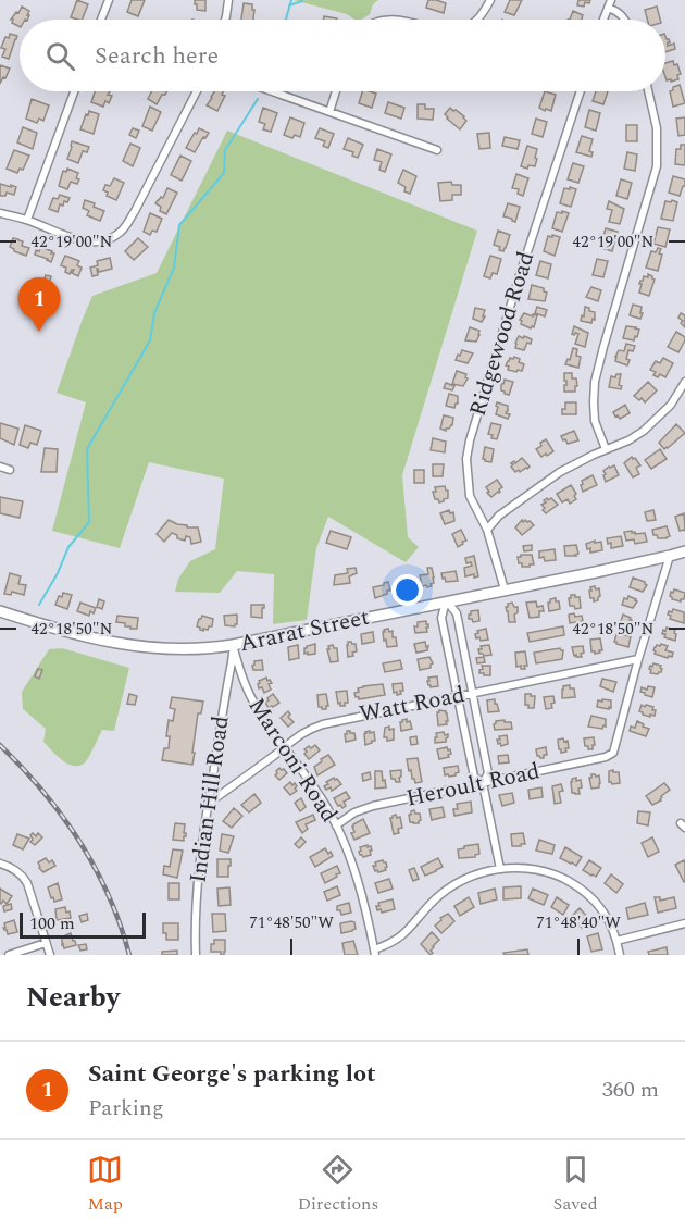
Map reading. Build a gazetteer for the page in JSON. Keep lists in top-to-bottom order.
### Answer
{
  "streets": {
    "main road": ["Ararat Street"],
    "street": [
      "Ridgewood Road",
      "Watt Road",
      "Marconi Road",
      "Heroult Road",
      "Indian Hill Road"
    ]
  },
  "crossings": [
    ["Ridgewood Road", "Ararat Street"],
    ["Ararat Street", "Marconi Road"],
    ["Ararat Street", "Indian Hill Road"],
    ["Watt Road", "Marconi Road"],
    ["Watt Road", "Heroult Road"],
    ["Watt Road", "Indian Hill Road"],
    ["Marconi Road", "Heroult Road"],
    ["Marconi Road", "Indian Hill Road"]
  ],
  "scale_bar": "100 m",
  "page": {
    "search": "Search here",
    "pins": "1",
    "scale": "100 m",
    "heading": "Nearby",
    "list": [
      {
        "mark": "1",
        "name": "Saint George's parking lot",
        "note": "Parking",
        "value": "360 m"
      }
    ],
    "nav": ["Map", "Directions", "Saved"]
  },
  "coordinates": [
    "42°19'00\"N",
    "42°18'50\"N",
    "71°48'50\"W",
    "71°48'40\"W"
  ]
}
